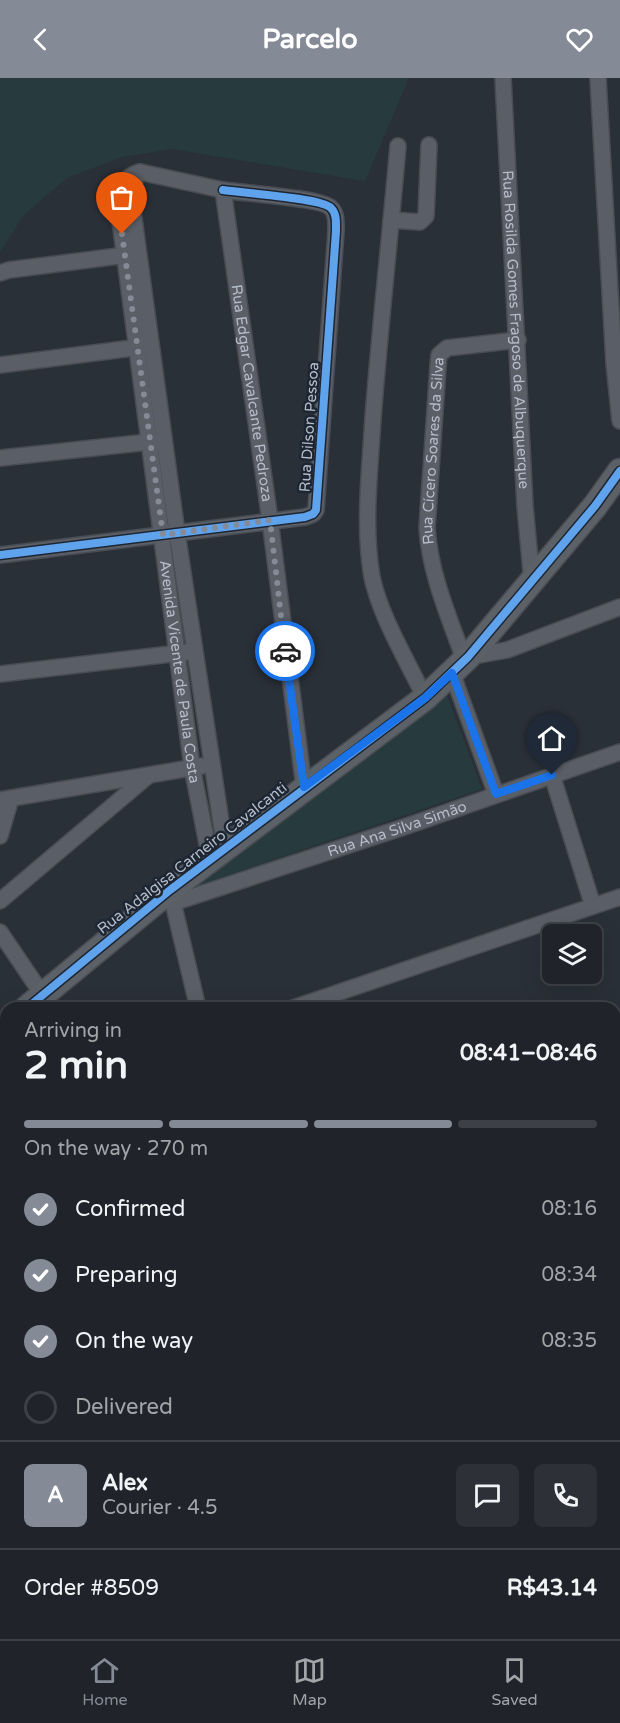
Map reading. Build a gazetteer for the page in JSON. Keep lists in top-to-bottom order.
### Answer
{
  "streets": {
    "main road": ["Rua Adalgisa Carneiro Cavalcanti"],
    "street": [
      "Rua Rosilda Gomes Fragoso de Albuquerque",
      "Rua Edgar Cavalcante Pedroza",
      "Rua Dilson Pessoa",
      "Rua Cícero Soares da Silva",
      "Avenida Vicente de Paula Costa",
      "Rua Ana Silva Simão"
    ]
  },
  "crossings": [
    ["Rua Rosilda Gomes Fragoso de Albuquerque", "Rua Cícero Soares da Silva"],
    ["Rua Rosilda Gomes Fragoso de Albuquerque", "Rua Adalgisa Carneiro Cavalcanti"],
    ["Rua Edgar Cavalcante Pedroza", "Rua Dilson Pessoa"],
    ["Rua Edgar Cavalcante Pedroza", "Rua Adalgisa Carneiro Cavalcanti"],
    ["Rua Dilson Pessoa", "Avenida Vicente de Paula Costa"],
    ["Rua Cícero Soares da Silva", "Rua Adalgisa Carneiro Cavalcanti"],
    ["Avenida Vicente de Paula Costa", "Rua Adalgisa Carneiro Cavalcanti"],
    ["Rua Ana Silva Simão", "Rua Adalgisa Carneiro Cavalcanti"]
  ],
  "page": {
    "header": "Parcelo",
    "heading": ["2 min", "Arriving in", "08:41–08:46"],
    "panel": [
      "Alex",
      "Courier · 4.5",
      "Order #8509",
      "R$43.14"
    ],
    "bar": "On the way · 270 m",
    "list": [
      ["Confirmed", "08:16"],
      ["Preparing", "08:34"],
      ["On the way", "08:35"],
      "Delivered"
    ],
    "round": "A",
    "tabs": ["Home", "Map", "Saved"]
  }
}
